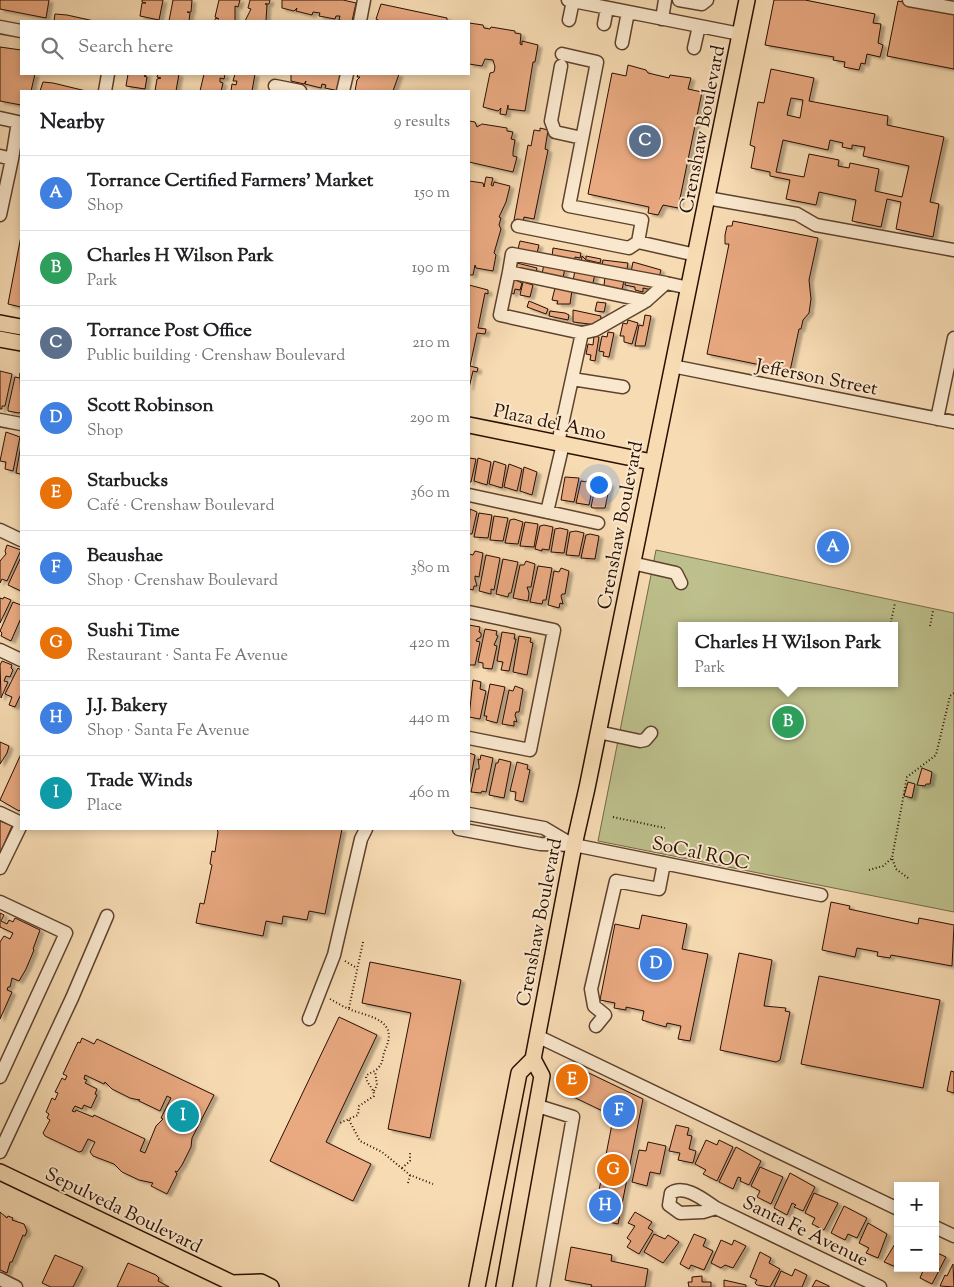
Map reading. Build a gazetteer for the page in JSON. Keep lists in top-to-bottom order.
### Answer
{
  "streets": {
    "main road": ["Crenshaw Boulevard", "Plaza del Amo", "Sepulveda Boulevard"],
    "street": ["Jefferson Street", "SoCal ROC", "Santa Fe Avenue"]
  },
  "crossings": [
    ["Crenshaw Boulevard", "Jefferson Street"],
    ["Crenshaw Boulevard", "Plaza del Amo"],
    ["Crenshaw Boulevard", "SoCal ROC"]
  ],
  "page": {
    "search": "Search here",
    "heading": ["Nearby", "9 results"],
    "pins": [
      "C",
      "A",
      "B",
      "D",
      "E",
      "F",
      "I",
      "G",
      "H"
    ],
    "list": [
      {
        "mark": "A",
        "name": "Torrance Certified Farmers' Market",
        "note": "Shop",
        "value": "150 m"
      },
      {
        "mark": "B",
        "name": "Charles H Wilson Park",
        "note": "Park",
        "value": "190 m"
      },
      {
        "mark": "C",
        "name": "Torrance Post Office",
        "note": "Public building · Crenshaw Boulevard",
        "value": "210 m"
      },
      {
        "mark": "D",
        "name": "Scott Robinson",
        "note": "Shop",
        "value": "290 m"
      },
      {
        "mark": "E",
        "name": "Starbucks",
        "note": "Café · Crenshaw Boulevard",
        "value": "360 m"
      },
      {
        "mark": "F",
        "name": "Beaushae",
        "note": "Shop · Crenshaw Boulevard",
        "value": "380 m"
      },
      {
        "mark": "G",
        "name": "Sushi Time",
        "note": "Restaurant · Santa Fe Avenue",
        "value": "420 m"
      },
      {
        "mark": "H",
        "name": "J.J. Bakery",
        "note": "Shop · Santa Fe Avenue",
        "value": "440 m"
      },
      {
        "mark": "I",
        "name": "Trade Winds",
        "note": "Place",
        "value": "460 m"
      }
    ],
    "popup": ["Charles H Wilson Park", "Park"],
    "map_buttons": ["+", "−"]
  }
}
